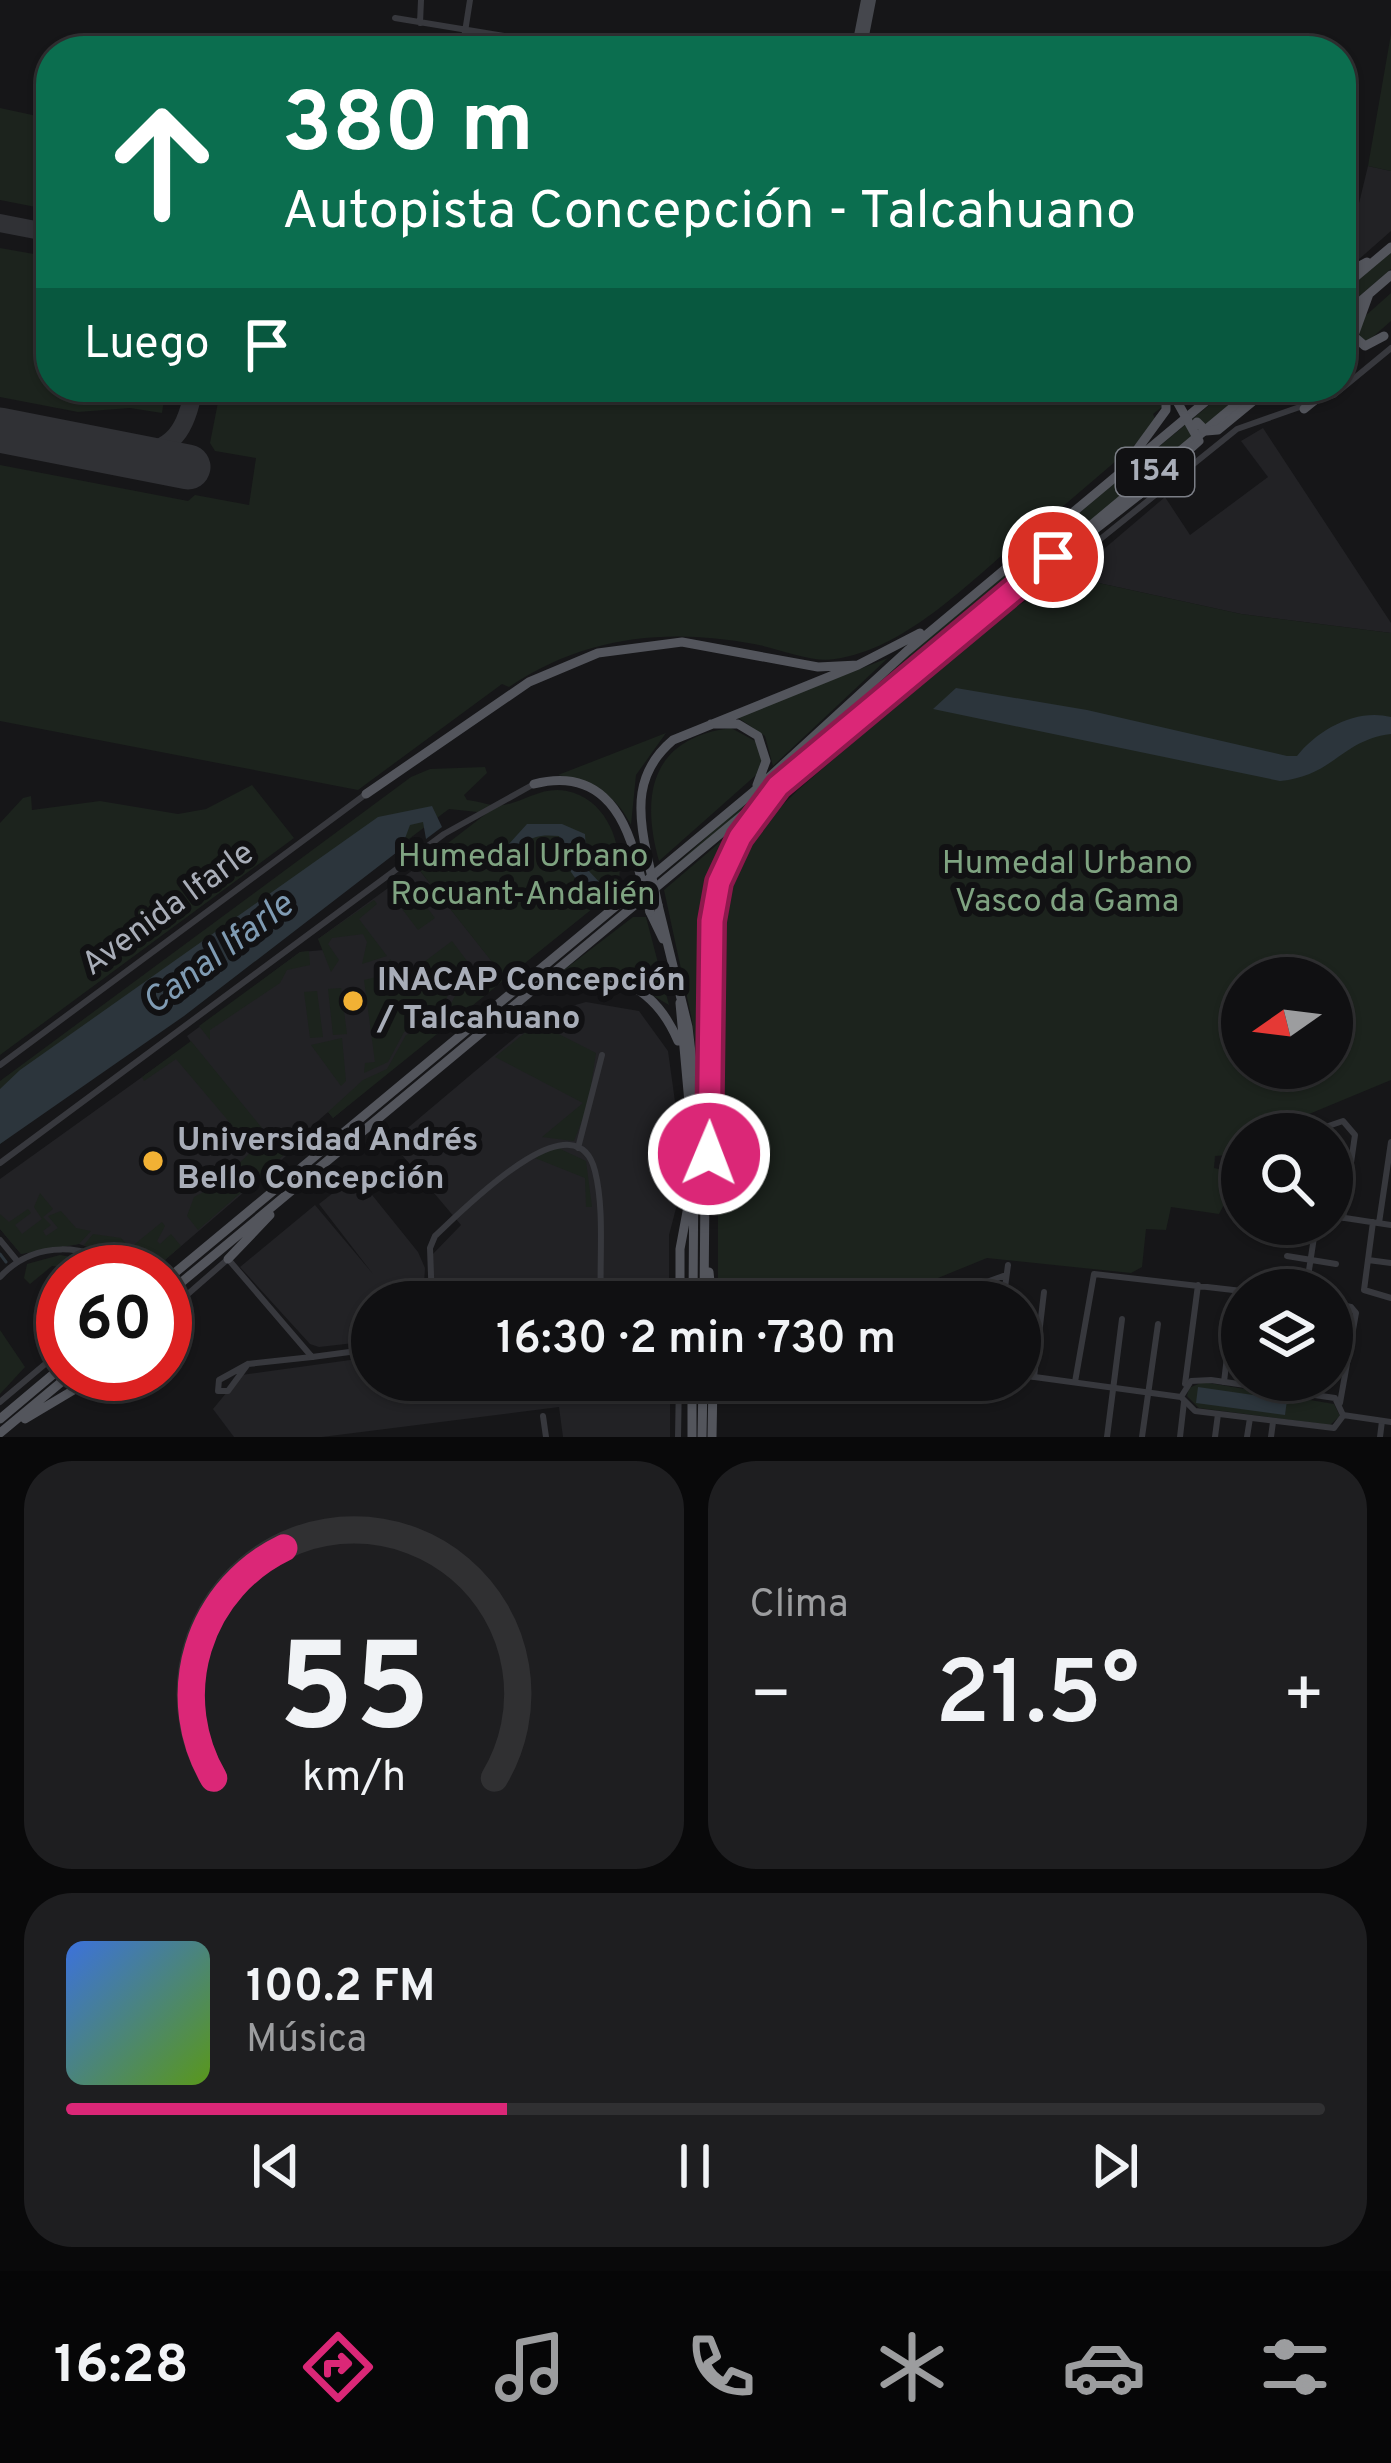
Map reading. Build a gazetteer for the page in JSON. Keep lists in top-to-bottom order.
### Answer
{
  "streets": {
    "main road": ["154"],
    "street": ["Avenida Ifarle"]
  },
  "water": ["Canal Ifarle"],
  "parks": ["Humedal Urbano Rocuant-Andalién", "Humedal Urbano Vasco da Gama"],
  "places": ["INACAP Concepción / Talcahuano", "Universidad Andrés Bello Concepción"],
  "north": "left",
  "page": {
    "turn": ["380 m", "Autopista Concepción - Talcahuano"],
    "then": "Luego",
    "limit": "60",
    "trip": "16:30 · 2 min · 730 m",
    "tile": "Clima",
    "heat": ["−", "21.5°", "+"],
    "song": ["100.2 FM", "Música"],
    "tabs": "16:28",
    "gauge": ["55", "km/h"]
  }
}
